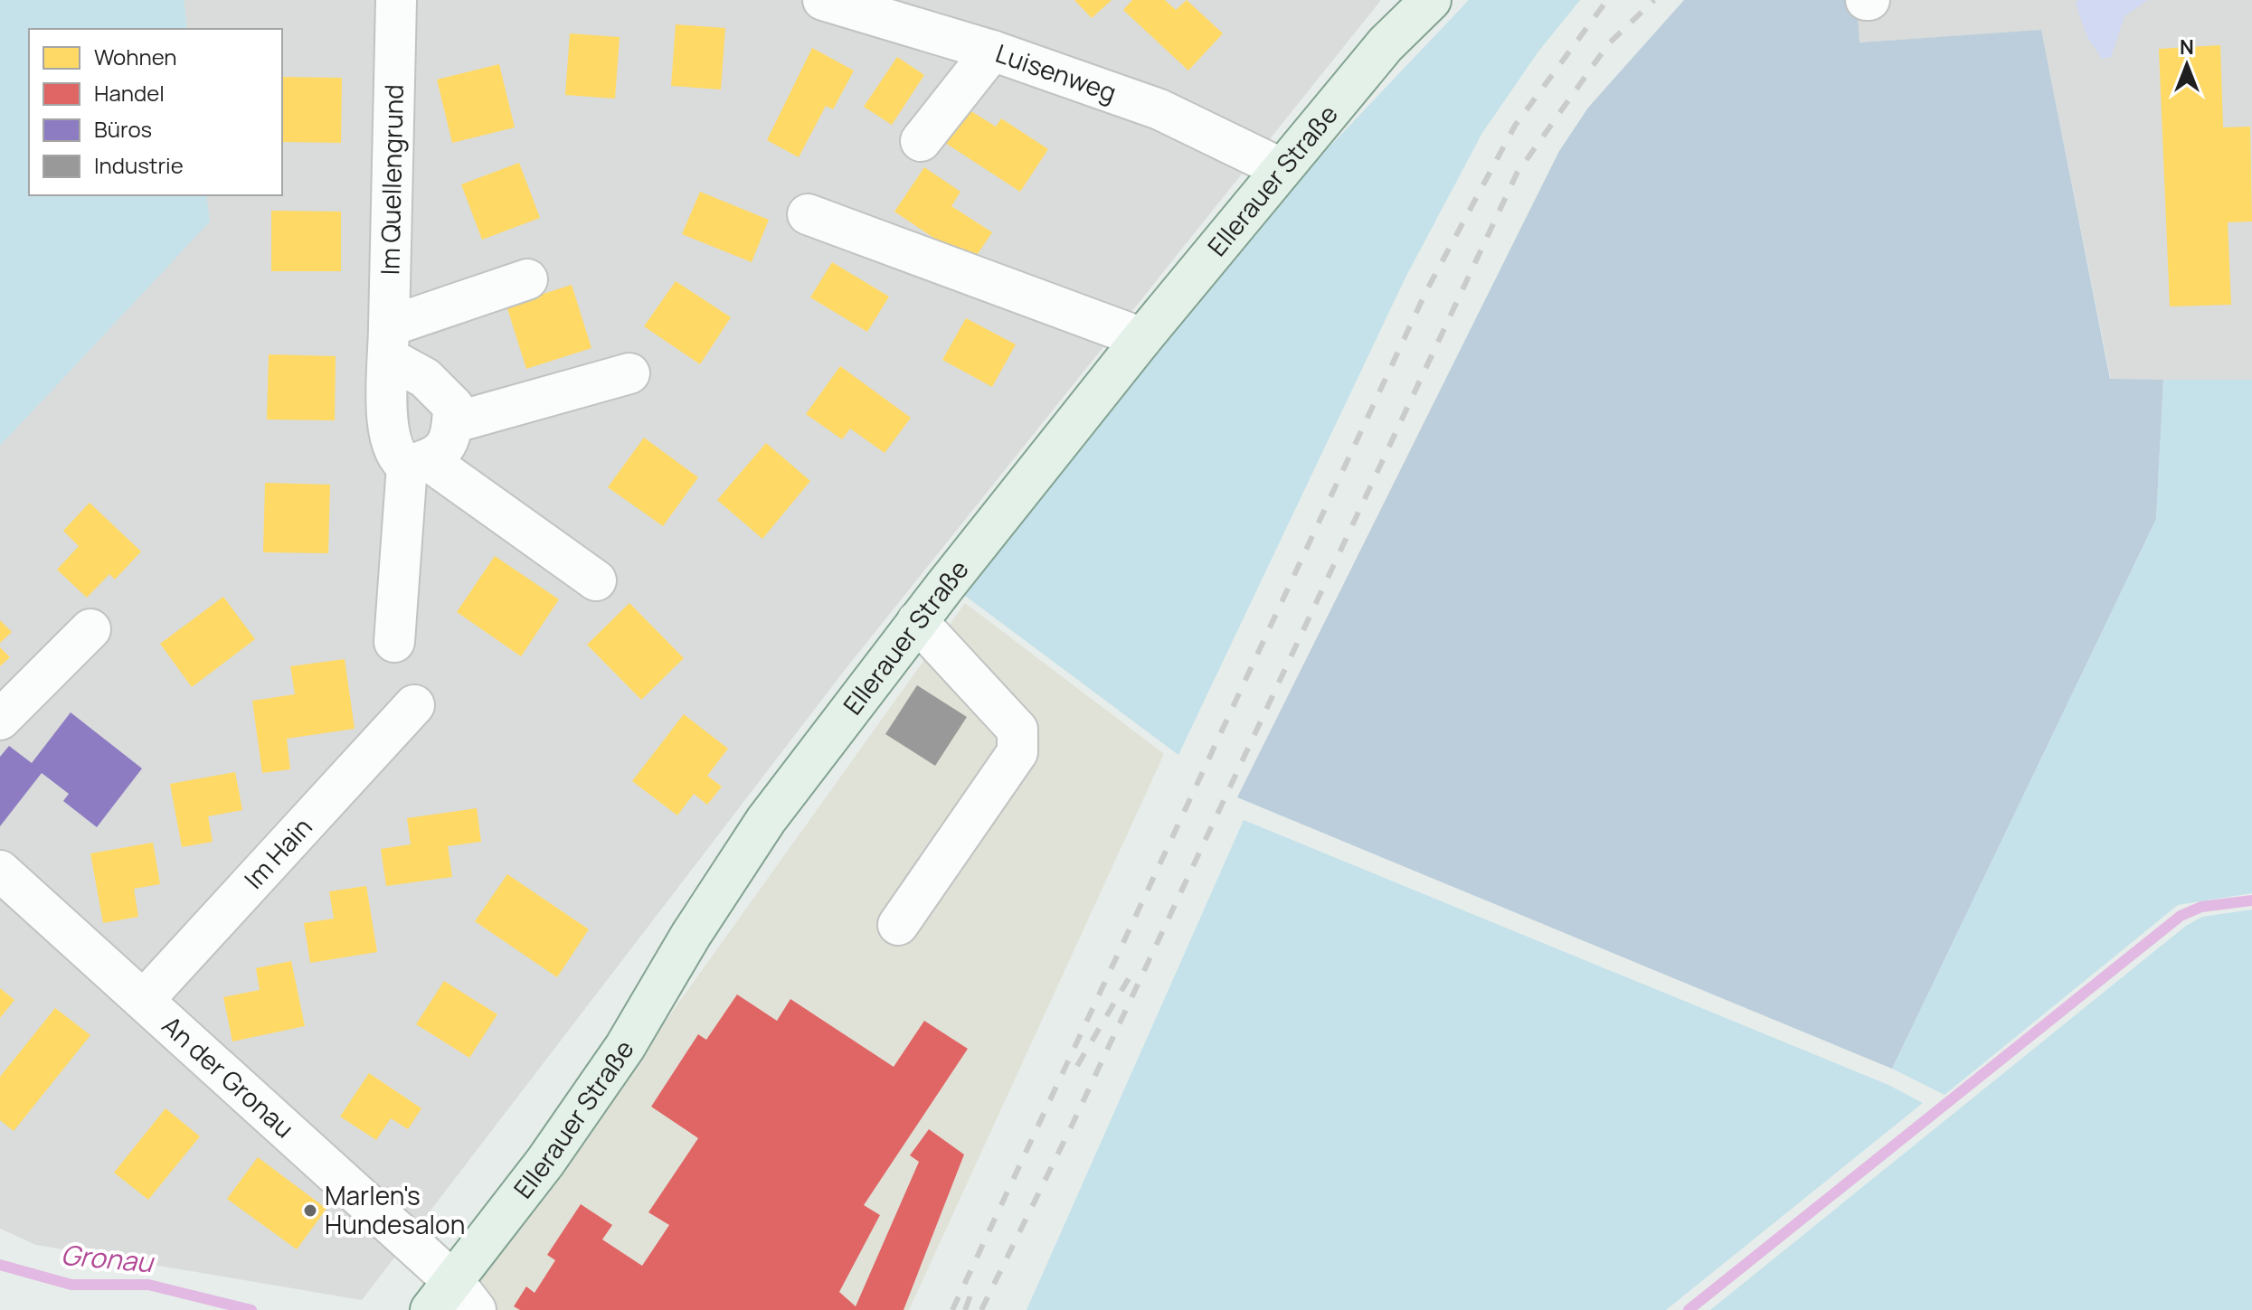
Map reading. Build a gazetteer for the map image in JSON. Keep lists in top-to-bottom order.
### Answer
{
  "streets": {
    "main road": ["Ellerauer Straße"],
    "street": [
      "Luisenweg",
      "Im Quellengrund",
      "Im Hain",
      "An der Gronau"
    ]
  },
  "crossings": [
    ["Luisenweg", "Ellerauer Straße"],
    ["Ellerauer Straße", "An der Gronau"],
    ["Im Hain", "An der Gronau"]
  ],
  "water": ["Gronau"],
  "places": ["Marlen's Hundesalon"],
  "legend": [
    "Wohnen",
    "Handel",
    "Büros",
    "Industrie"
  ],
  "north": "top"
}
